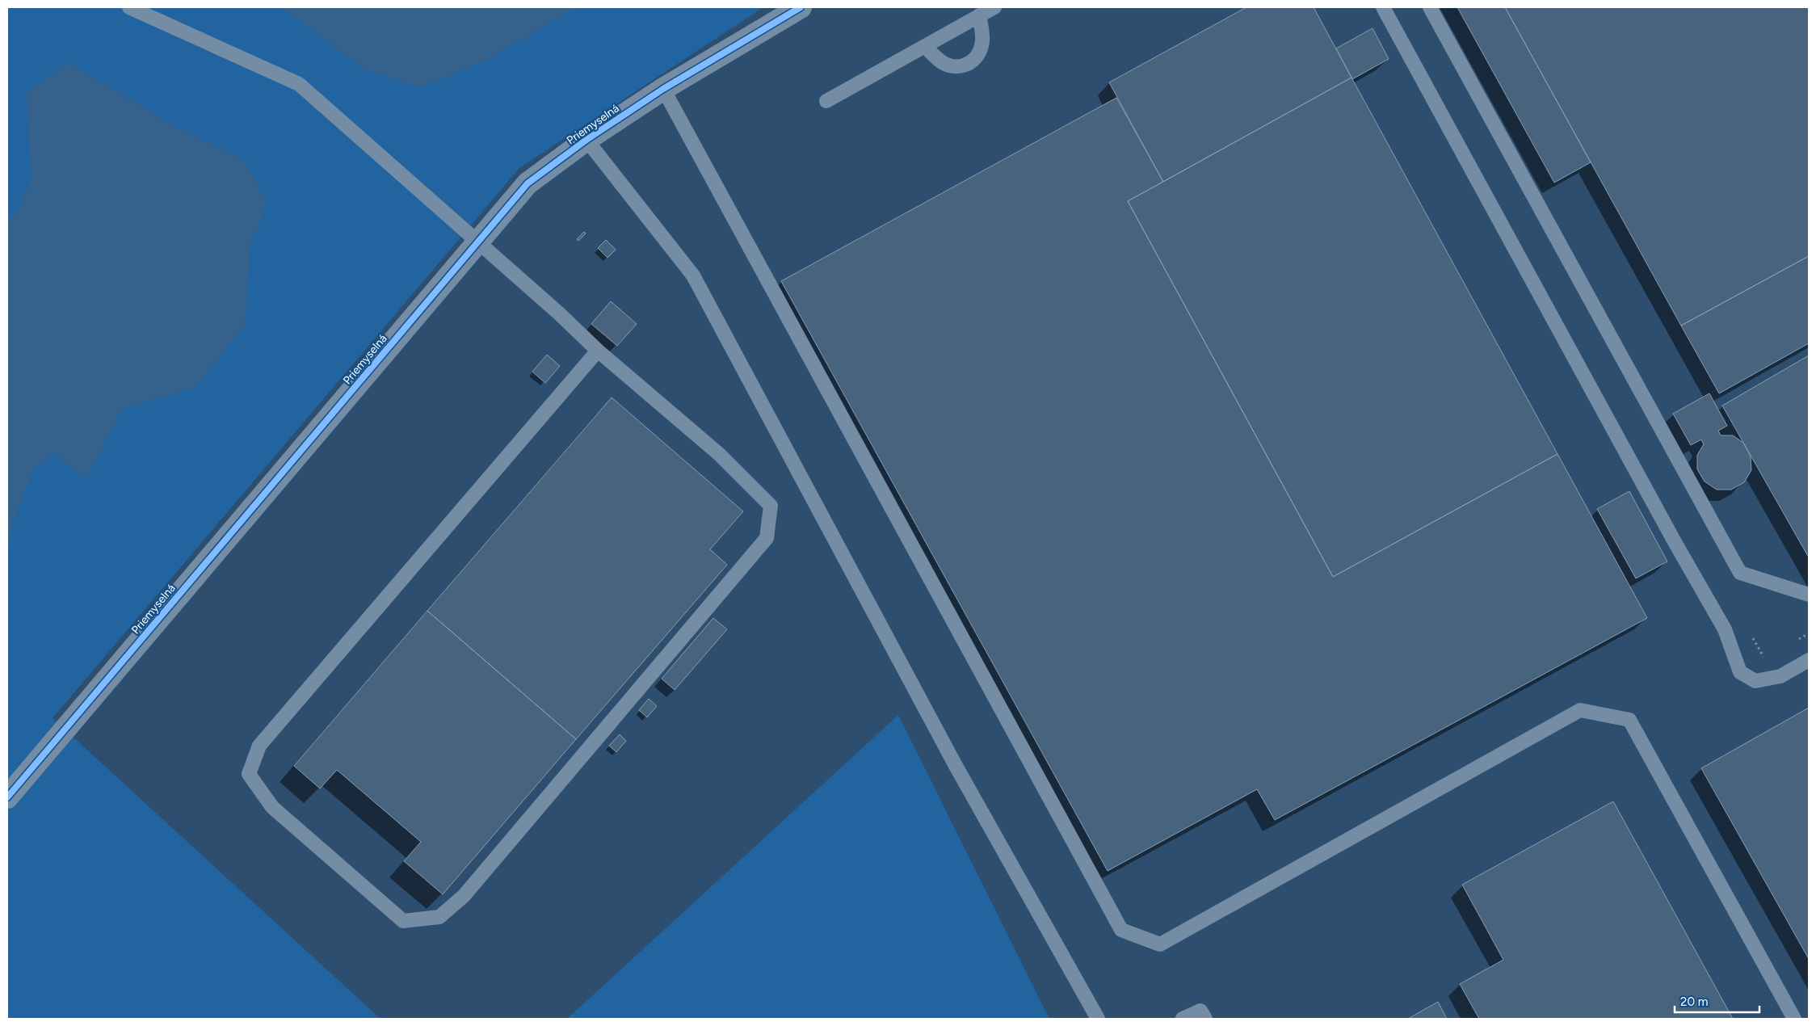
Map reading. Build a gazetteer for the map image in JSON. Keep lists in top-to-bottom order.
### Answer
{
  "streets": {
    "street": ["Priemyselná"]
  },
  "scale_bar": "20 m"
}
